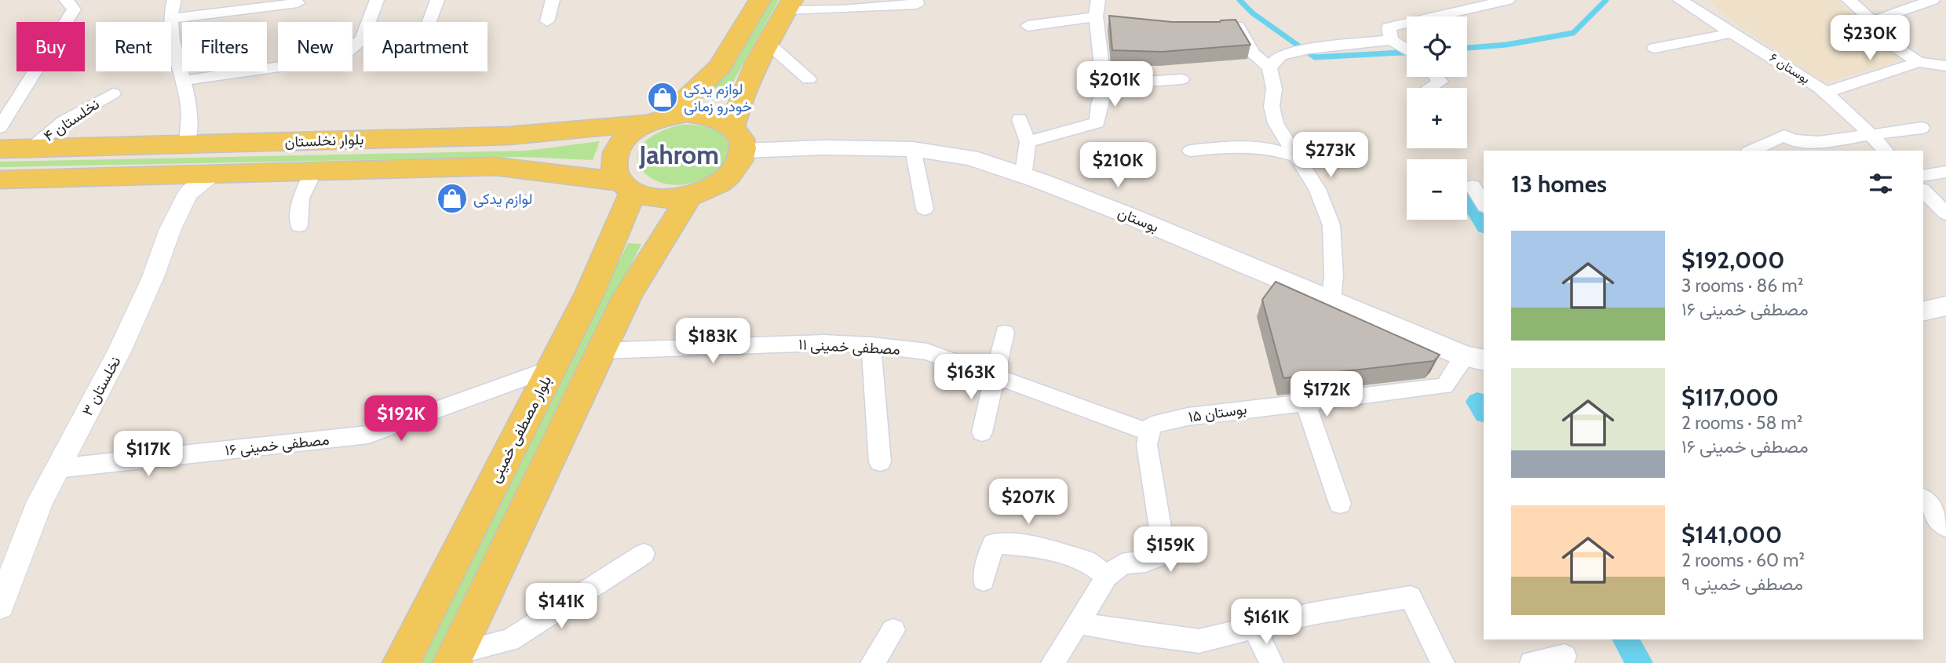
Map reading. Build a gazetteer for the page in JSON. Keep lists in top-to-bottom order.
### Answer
{
  "streets": {
    "main road": ["بلوار نخلستان", "بوستان", "بلوار مصطفی خمینی"],
    "street": [
      "بوستان ۶",
      "نخلستان ۴",
      "مصطفی خمینی ۱۱",
      "نخلستان ۳",
      "بوستان ۱۵",
      "مصطفی خمینی ۱۶"
    ]
  },
  "crossings": [
    ["نخلستان ۴", "بلوار نخلستان"],
    ["بلوار نخلستان", "بوستان"],
    ["بلوار نخلستان", "نخلستان ۳"],
    ["بلوار نخلستان", "بلوار مصطفی خمینی"],
    ["بوستان", "بوستان ۱۵"],
    ["بوستان", "بلوار مصطفی خمینی"],
    ["مصطفی خمینی ۱۱", "بوستان ۱۵"],
    ["نخلستان ۳", "مصطفی خمینی ۱۶"],
    ["بلوار مصطفی خمینی", "مصطفی خمینی ۱۶"]
  ],
  "districts": ["Jahrom"],
  "places": {
    "shop": ["لوازم یدکی خودرو زمانی", "لوازم یدکی"]
  },
  "page": {
    "price": [
      "$230K",
      "$201K",
      "$273K",
      "$210K",
      "$183K",
      "$163K",
      "$172K",
      "$192K",
      "$117K",
      "$207K",
      "$159K",
      "$141K",
      "$161K"
    ],
    "map_buttons": ["+", "−"],
    "chip": [
      "Buy",
      "Rent",
      "Filters",
      "New",
      "Apartment"
    ],
    "heading": "13 homes",
    "list": [
      {
        "name": "$192,000",
        "note": "3 rooms · 86 m² · مصطفی خمینی ۱۶"
      },
      {
        "name": "$117,000",
        "note": "2 rooms · 58 m² · مصطفی خمینی ۱۶"
      },
      {
        "name": "$141,000",
        "note": "2 rooms · 60 m² · مصطفی خمینی ۹"
      }
    ]
  }
}
